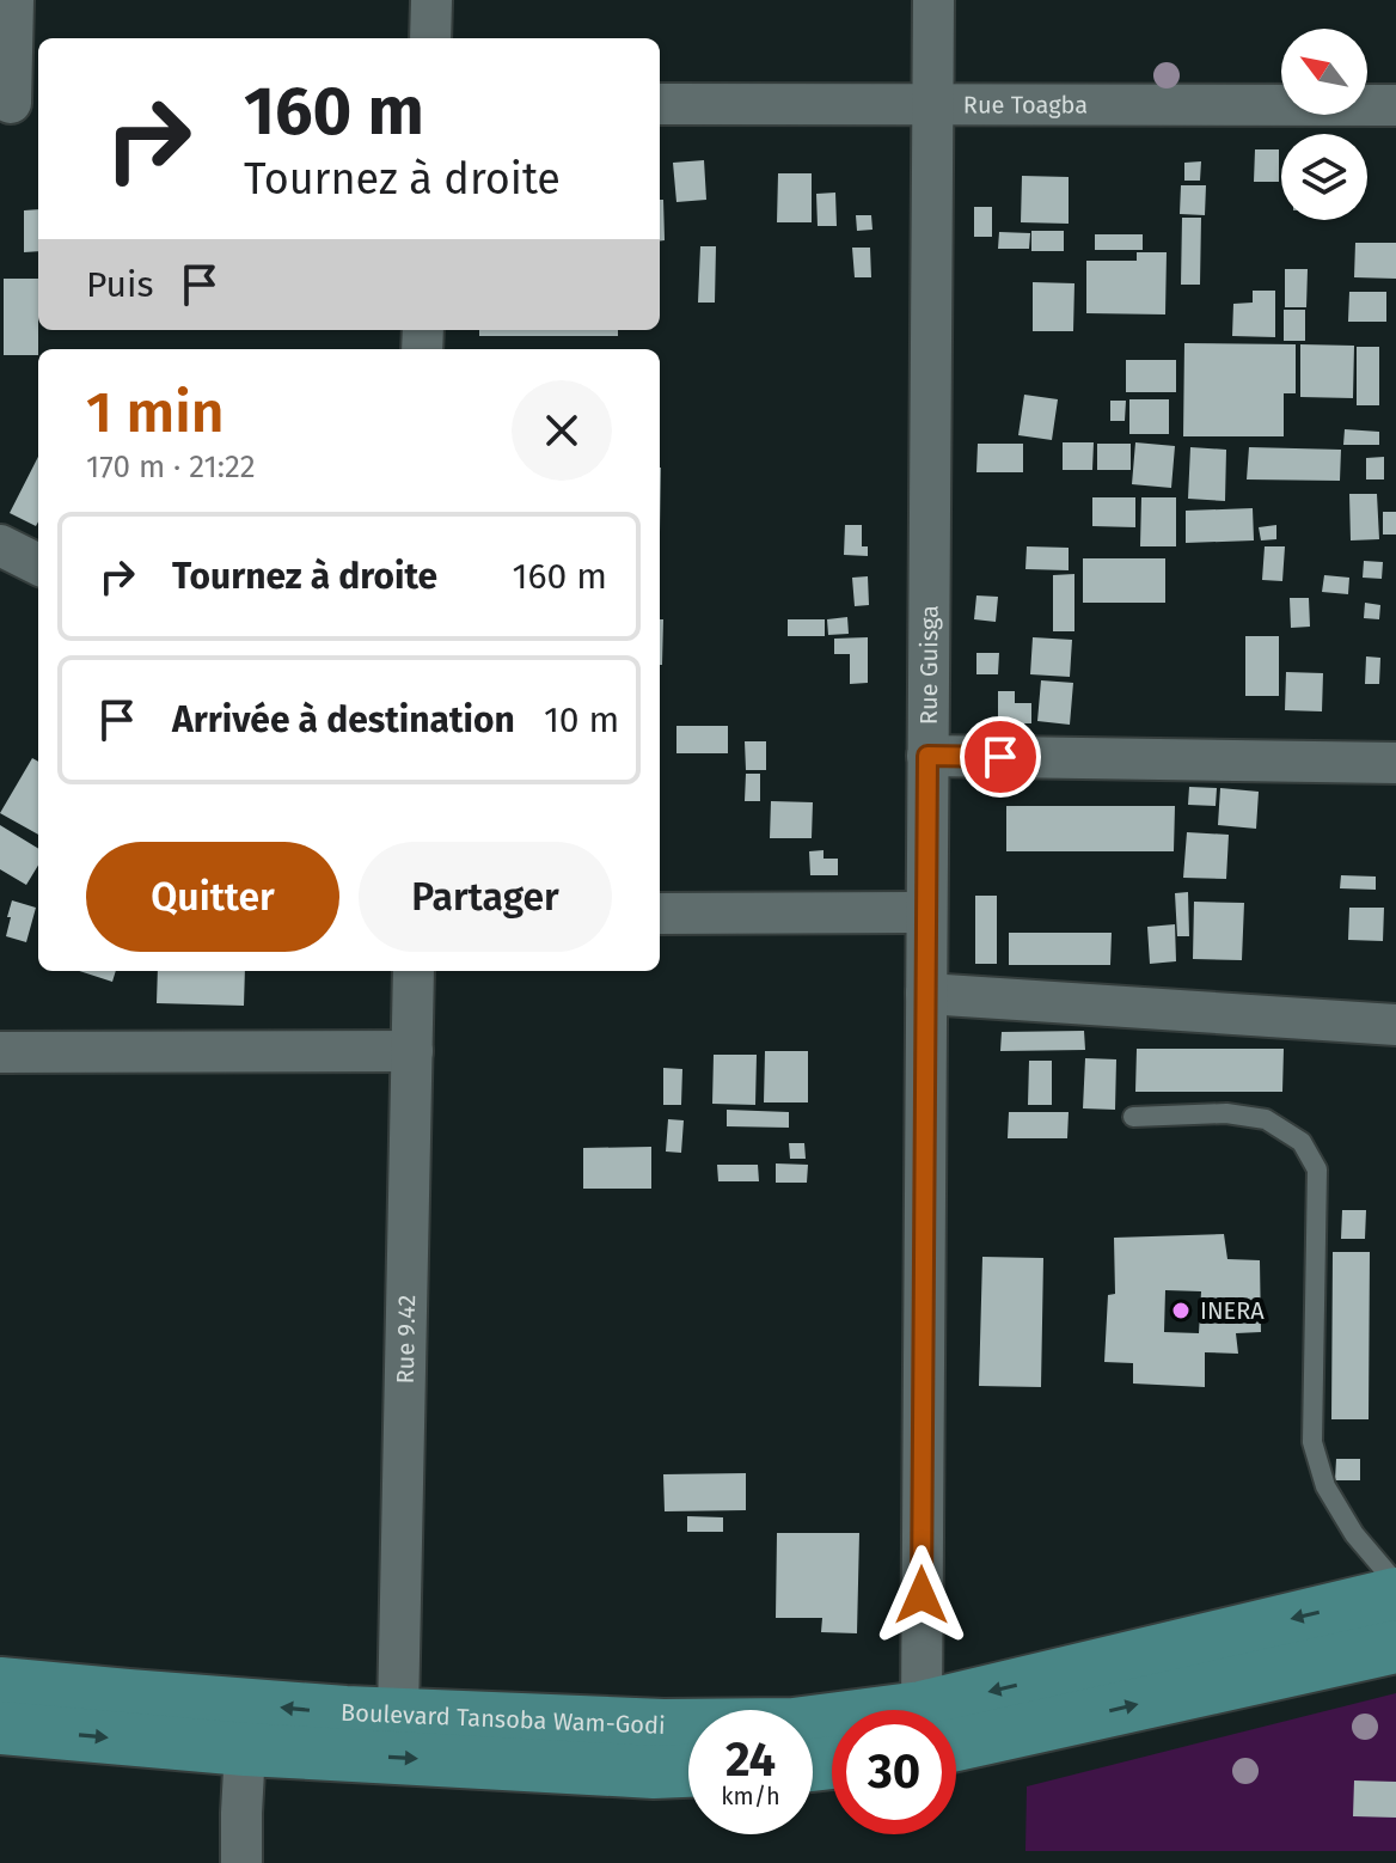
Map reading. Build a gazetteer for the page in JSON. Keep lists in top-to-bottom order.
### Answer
{
  "streets": {
    "main road": ["Boulevard Tansoba Wam-Godi"],
    "street": ["Rue Toagba", "Rue Guisga", "Rue 9.42"]
  },
  "crossings": [
    ["Rue Toagba", "Rue Guisga"],
    ["Rue 9.42", "Boulevard Tansoba Wam-Godi"]
  ],
  "places": ["INERA"],
  "north": "top left",
  "page": {
    "turn": ["160 m", "Tournez à droite"],
    "then": "Puis",
    "heading": ["1 min", "170 m · 21:22"],
    "list": [
      {
        "name": "Tournez à droite",
        "value": "160 m"
      },
      {
        "name": "Arrivée à destination",
        "value": "10 m"
      }
    ],
    "buttons": ["Quitter", "Partager"],
    "speed": "24 km/h",
    "limit": "30"
  }
}
